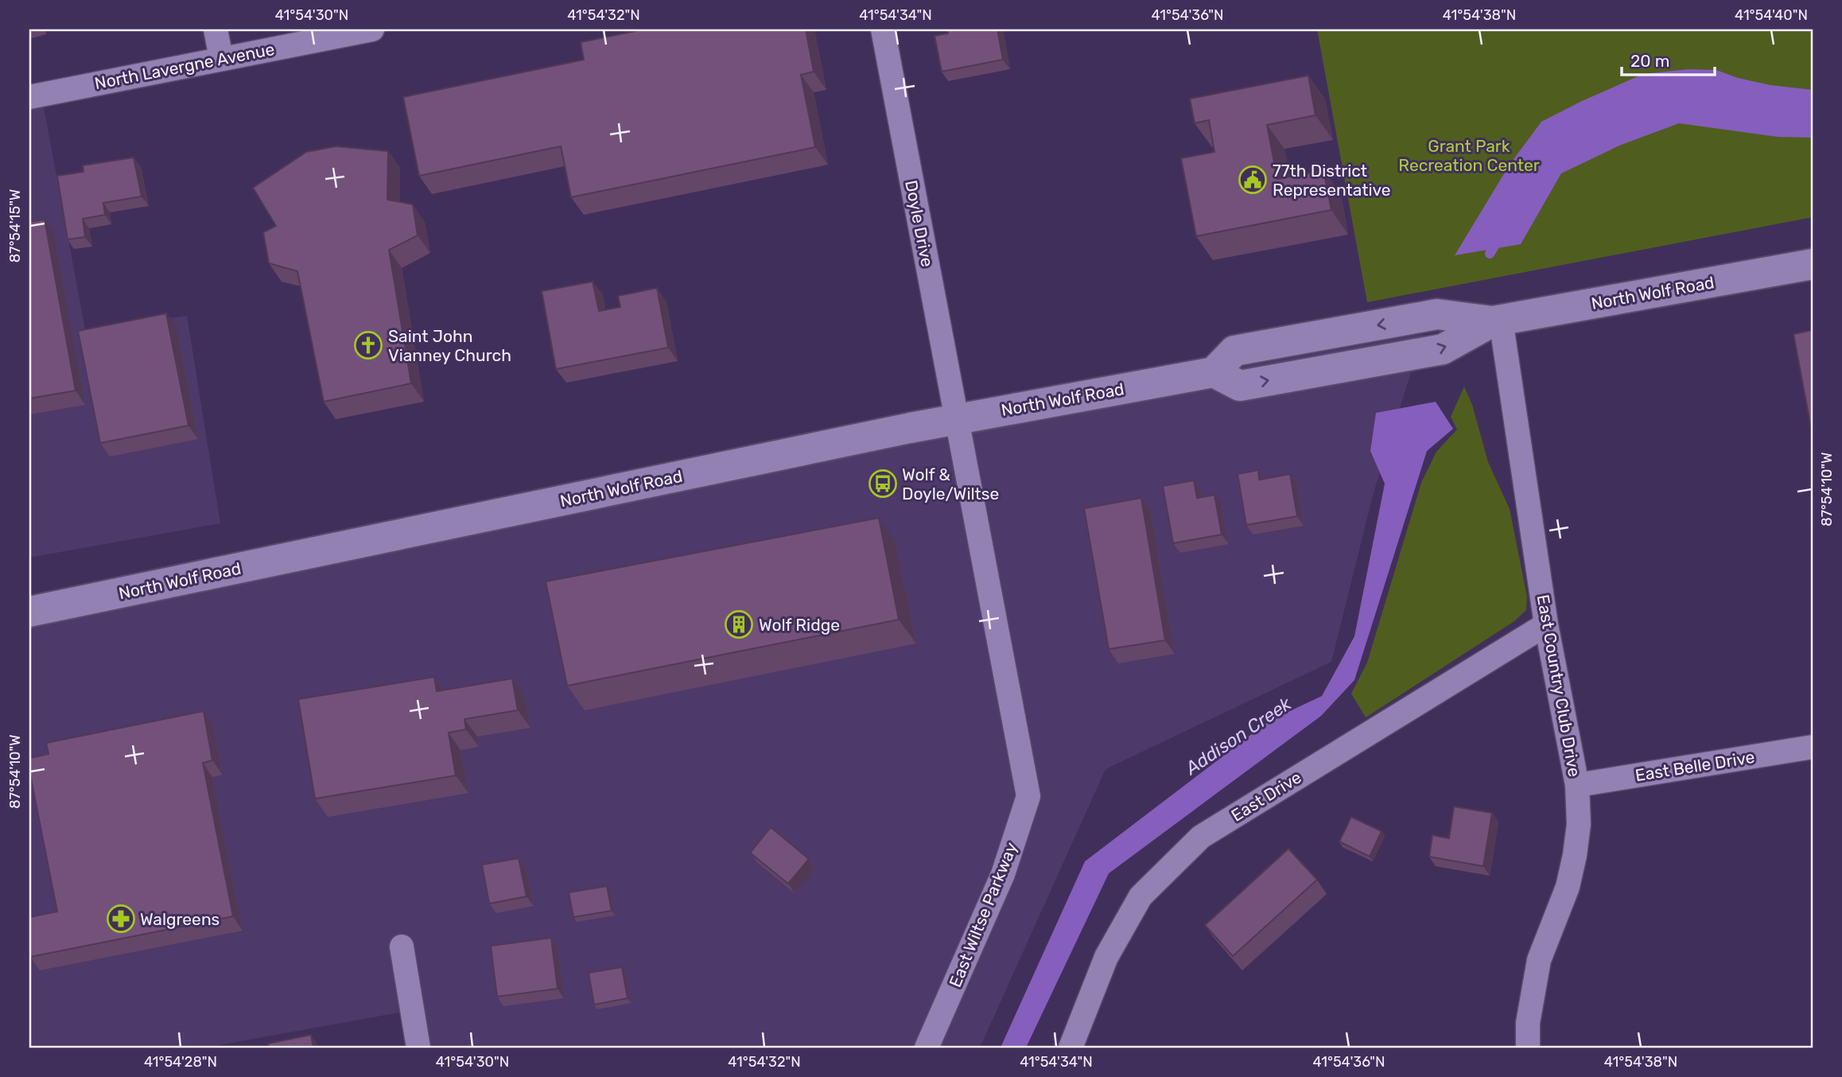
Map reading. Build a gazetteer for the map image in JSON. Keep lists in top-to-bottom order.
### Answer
{
  "streets": {
    "main road": ["North Wolf Road"],
    "street": [
      "North Lavergne Avenue",
      "Doyle Drive",
      "East Country Club Drive",
      "East Belle Drive",
      "East Drive",
      "East Wiltse Parkway"
    ]
  },
  "crossings": [
    ["Doyle Drive", "North Wolf Road"],
    ["Doyle Drive", "East Wiltse Parkway"],
    ["North Wolf Road", "East Country Club Drive"],
    ["North Wolf Road", "East Wiltse Parkway"],
    ["East Country Club Drive", "East Belle Drive"],
    ["East Country Club Drive", "East Drive"]
  ],
  "water": ["Addison Creek"],
  "parks": ["Grant Park Recreation Center"],
  "places": {
    "public building": ["77th District Representative"],
    "church": ["Saint John Vianney Church"],
    "bus stop": ["Wolf & Doyle/Wiltse"],
    "building": ["Wolf Ridge"],
    "pharmacy": ["Walgreens"]
  },
  "scale_bar": "20 m",
  "coordinates": [
    "41°54'30\"N",
    "41°54'32\"N",
    "41°54'34\"N",
    "41°54'36\"N",
    "41°54'38\"N",
    "41°54'40\"N",
    "87°54'15\"W",
    "87°54'10\"W",
    "41°54'28\"N"
  ]
}
